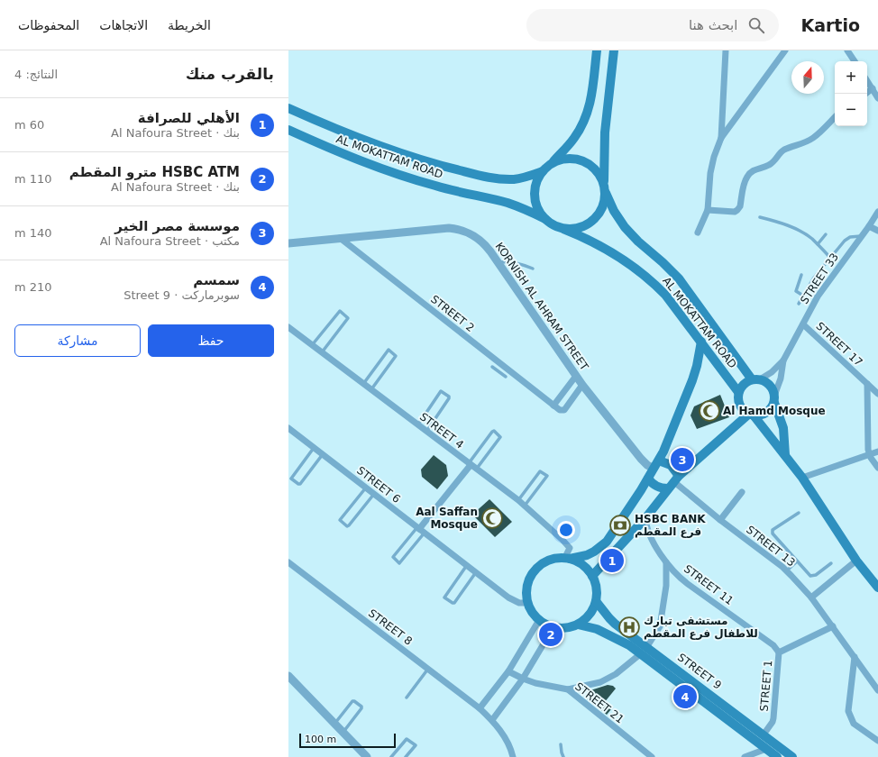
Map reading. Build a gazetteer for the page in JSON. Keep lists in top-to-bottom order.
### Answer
{
  "streets": {
    "main road": ["AL MOKATTAM ROAD", "STREET 9"],
    "street": [
      "STREET 33",
      "KORNISH AL AHRAM STREET",
      "STREET 2",
      "STREET 17",
      "STREET 4",
      "STREET 6",
      "STREET 13",
      "STREET 11",
      "STREET 8",
      "STREET 1",
      "STREET 21"
    ]
  },
  "crossings": [
    ["AL MOKATTAM ROAD", "STREET 33"],
    ["STREET 33", "STREET 17"],
    ["KORNISH AL AHRAM STREET", "STREET 2"],
    ["KORNISH AL AHRAM STREET", "STREET 13"],
    ["STREET 4", "STREET 6"],
    ["STREET 4", "STREET 9"],
    ["STREET 6", "STREET 9"],
    ["STREET 13", "STREET 1"],
    ["STREET 11", "STREET 1"],
    ["STREET 9", "STREET 1"]
  ],
  "places": {
    "mosque": ["Al Hamd Mosque", "Aal Saffan Mosque"],
    "bank": ["HSBC BANK فرع المقطم"],
    "hospital": ["مستشفى تبارك للاطفال فرع المقطم"]
  },
  "scale_bar": "100 m",
  "north": "top",
  "page": {
    "header": "Kartio",
    "search": "ابحث هنا",
    "nav": ["الخريطة", "الاتجاهات", "المحفوظات"],
    "heading": ["بالقرب منك", "النتائج: 4"],
    "map_buttons": ["+", "−"],
    "list": [
      {
        "mark": "1",
        "name": "الأهلي للصرافة",
        "note": "بنك · Al Nafoura Street",
        "value": "60 m"
      },
      {
        "mark": "2",
        "name": "HSBC ATM مترو المقطم",
        "note": "بنك · Al Nafoura Street",
        "value": "110 m"
      },
      {
        "mark": "3",
        "name": "موسسة مصر الخير",
        "note": "مكتب · Al Nafoura Street",
        "value": "140 m"
      },
      {
        "mark": "4",
        "name": "سمسم",
        "note": "سوبرماركت · Street 9",
        "value": "210 m"
      }
    ],
    "buttons": ["حفظ", "مشاركة"],
    "pins": [
      "3",
      "1",
      "2",
      "4"
    ],
    "scale": "100 m"
  }
}
